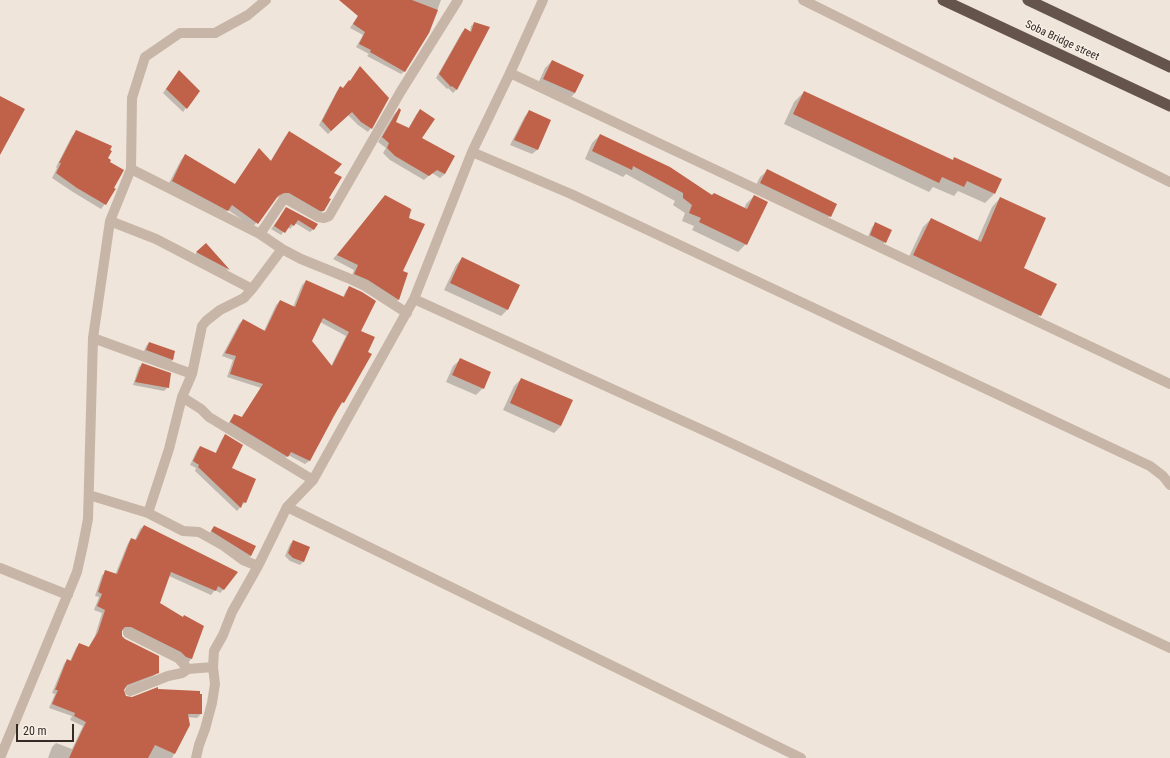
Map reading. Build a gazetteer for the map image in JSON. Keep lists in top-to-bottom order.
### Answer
{
  "streets": {
    "highway": ["Soba Bridge street"]
  },
  "scale_bar": "20 m"
}
